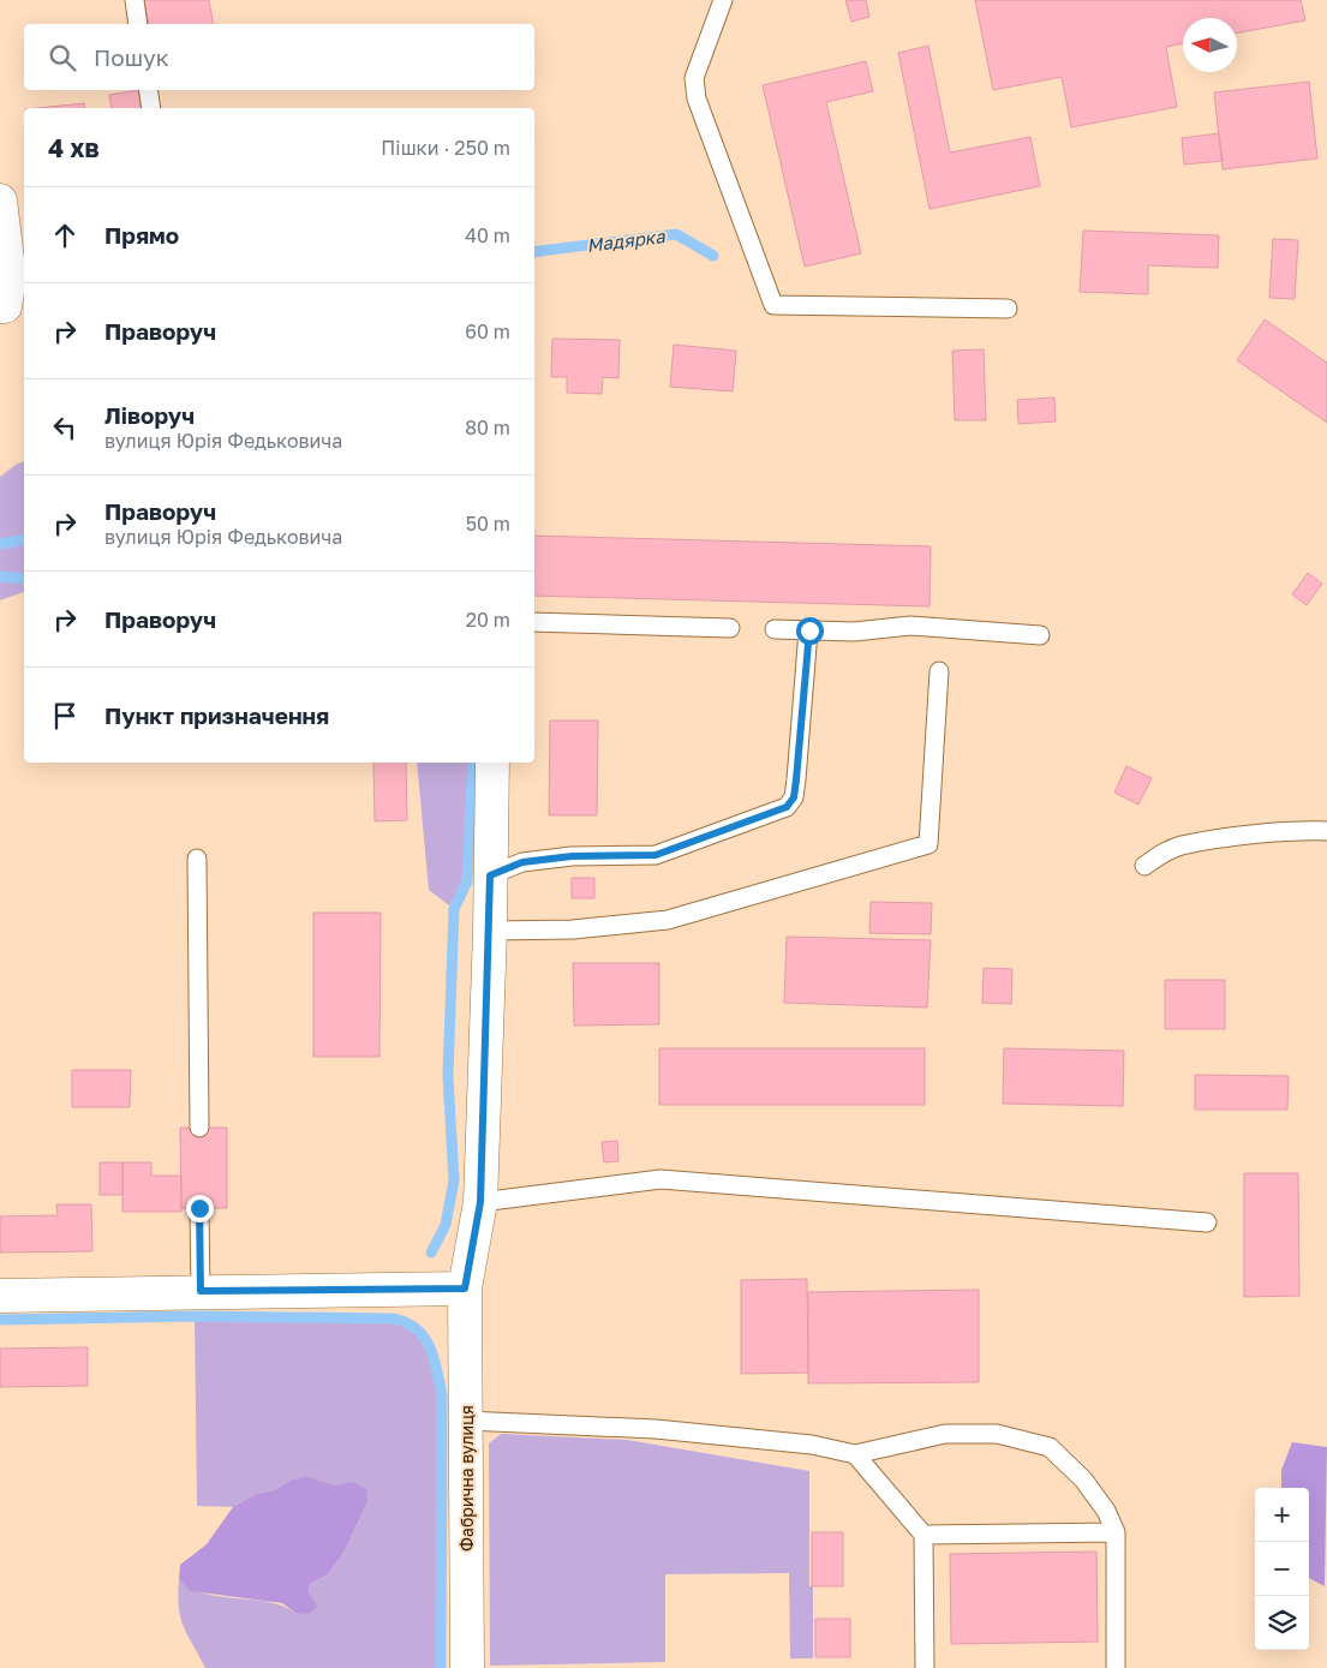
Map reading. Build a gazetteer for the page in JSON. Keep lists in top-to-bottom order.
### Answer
{
  "streets": {
    "street": ["Фабрична вулиця"]
  },
  "water": ["Мадярка"],
  "north": "left",
  "page": {
    "search": "Пошук",
    "heading": ["4 хв", "Пішки · 250 m"],
    "list": [
      ["Прямо", "40 m"],
      ["Праворуч", "60 m"],
      ["Ліворуч", "вулиця Юрія Федьковича", "80 m"],
      ["Праворуч", "вулиця Юрія Федьковича", "50 m"],
      ["Праворуч", "20 m"],
      "Пункт призначення"
    ],
    "map_buttons": ["+", "−"]
  }
}
